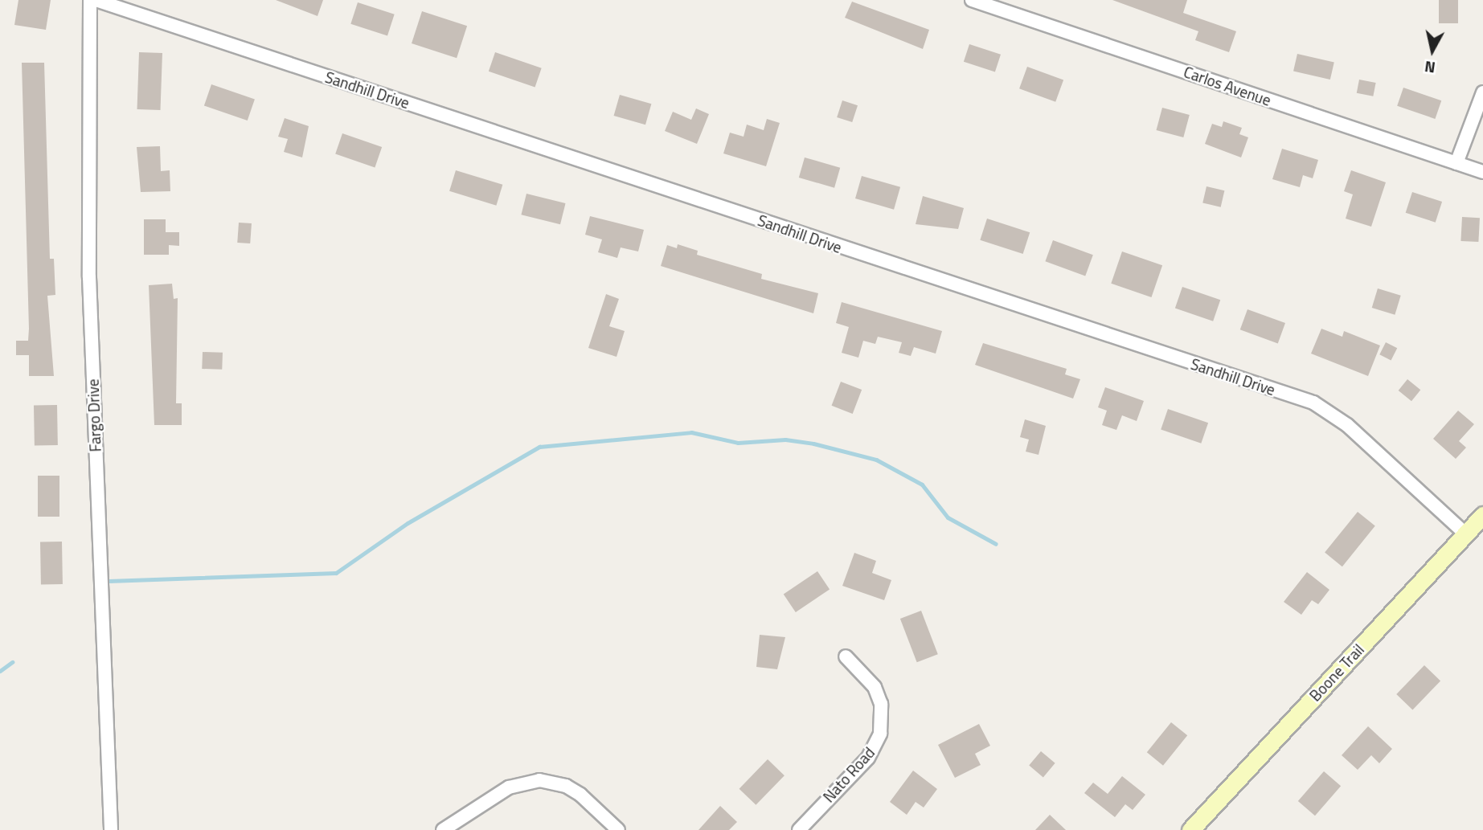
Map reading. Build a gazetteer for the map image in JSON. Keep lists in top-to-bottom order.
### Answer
{
  "streets": {
    "street": [
      "Carlos Avenue",
      "Sandhill Drive",
      "Fargo Drive",
      "Boone Trail",
      "Nato Road"
    ]
  },
  "crossings": [
    ["Sandhill Drive", "Boone Trail"]
  ],
  "north": "bottom"
}
